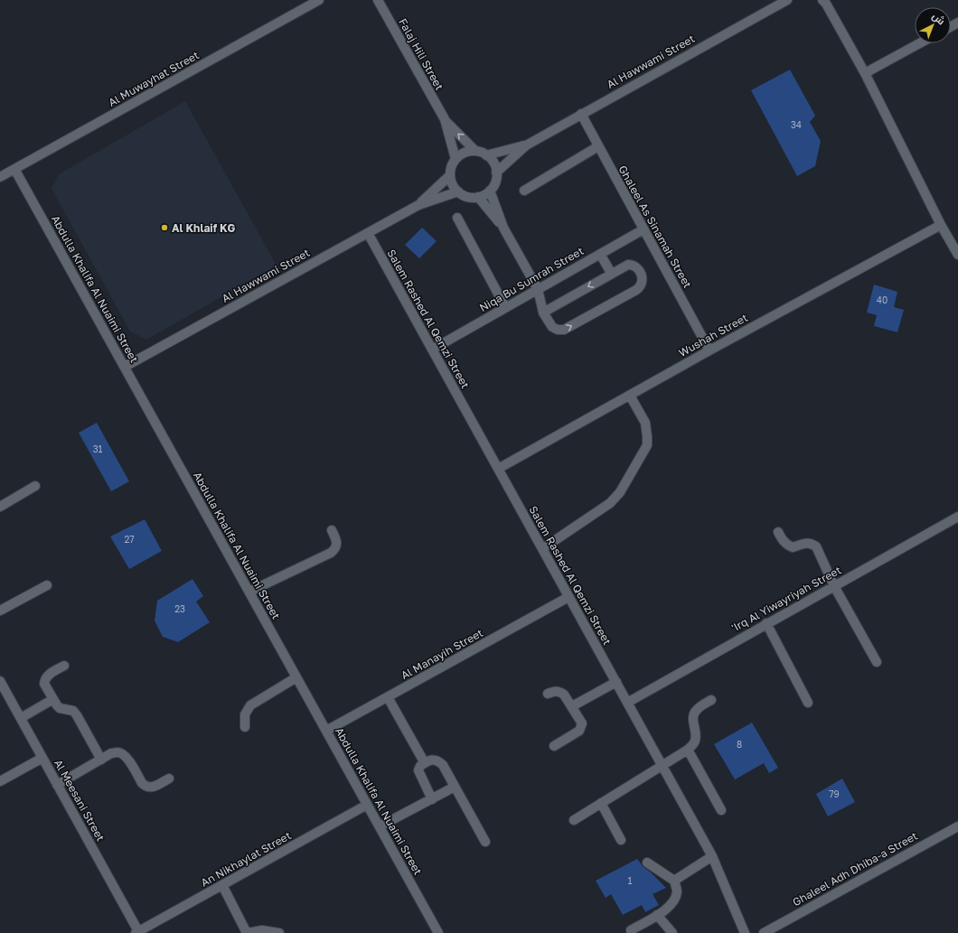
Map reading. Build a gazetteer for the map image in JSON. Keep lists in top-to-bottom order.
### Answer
{
  "streets": {
    "street": [
      "Falaj Hili Street",
      "Al Hawwami Street",
      "Al Muwayhat Street",
      "Ghaleel As Sinamah Street",
      "Niqa Bu Sumrah Street",
      "Abdulla Khalifa Al Nuaimi Street",
      "Salem Rashed Al Qemzi Street",
      "Wushah Street",
      "'Irq Al Yiwayriyah Street",
      "Al Manayih Street",
      "Al Meesani Street",
      "An Nikhaylat Street",
      "Ghaleel Adh Dhiba-a Street"
    ]
  },
  "crossings": [
    ["Falaj Hili Street", "Al Hawwami Street"],
    ["Al Hawwami Street", "Ghaleel As Sinamah Street"],
    ["Al Hawwami Street", "Abdulla Khalifa Al Nuaimi Street"],
    ["Al Hawwami Street", "Salem Rashed Al Qemzi Street"],
    ["Al Muwayhat Street", "Abdulla Khalifa Al Nuaimi Street"],
    ["Ghaleel As Sinamah Street", "Niqa Bu Sumrah Street"],
    ["Ghaleel As Sinamah Street", "Wushah Street"],
    ["Niqa Bu Sumrah Street", "Salem Rashed Al Qemzi Street"],
    ["Abdulla Khalifa Al Nuaimi Street", "Al Manayih Street"],
    ["Abdulla Khalifa Al Nuaimi Street", "An Nikhaylat Street"],
    ["Salem Rashed Al Qemzi Street", "Wushah Street"],
    ["Salem Rashed Al Qemzi Street", "'Irq Al Yiwayriyah Street"],
    ["Salem Rashed Al Qemzi Street", "Al Manayih Street"],
    ["Al Meesani Street", "An Nikhaylat Street"]
  ],
  "places": ["Al Khlaif KG"],
  "house_numbers": [
    "34",
    "40",
    "31",
    "27",
    "23",
    "8",
    "79",
    "1"
  ],
  "north": "top right"
}
